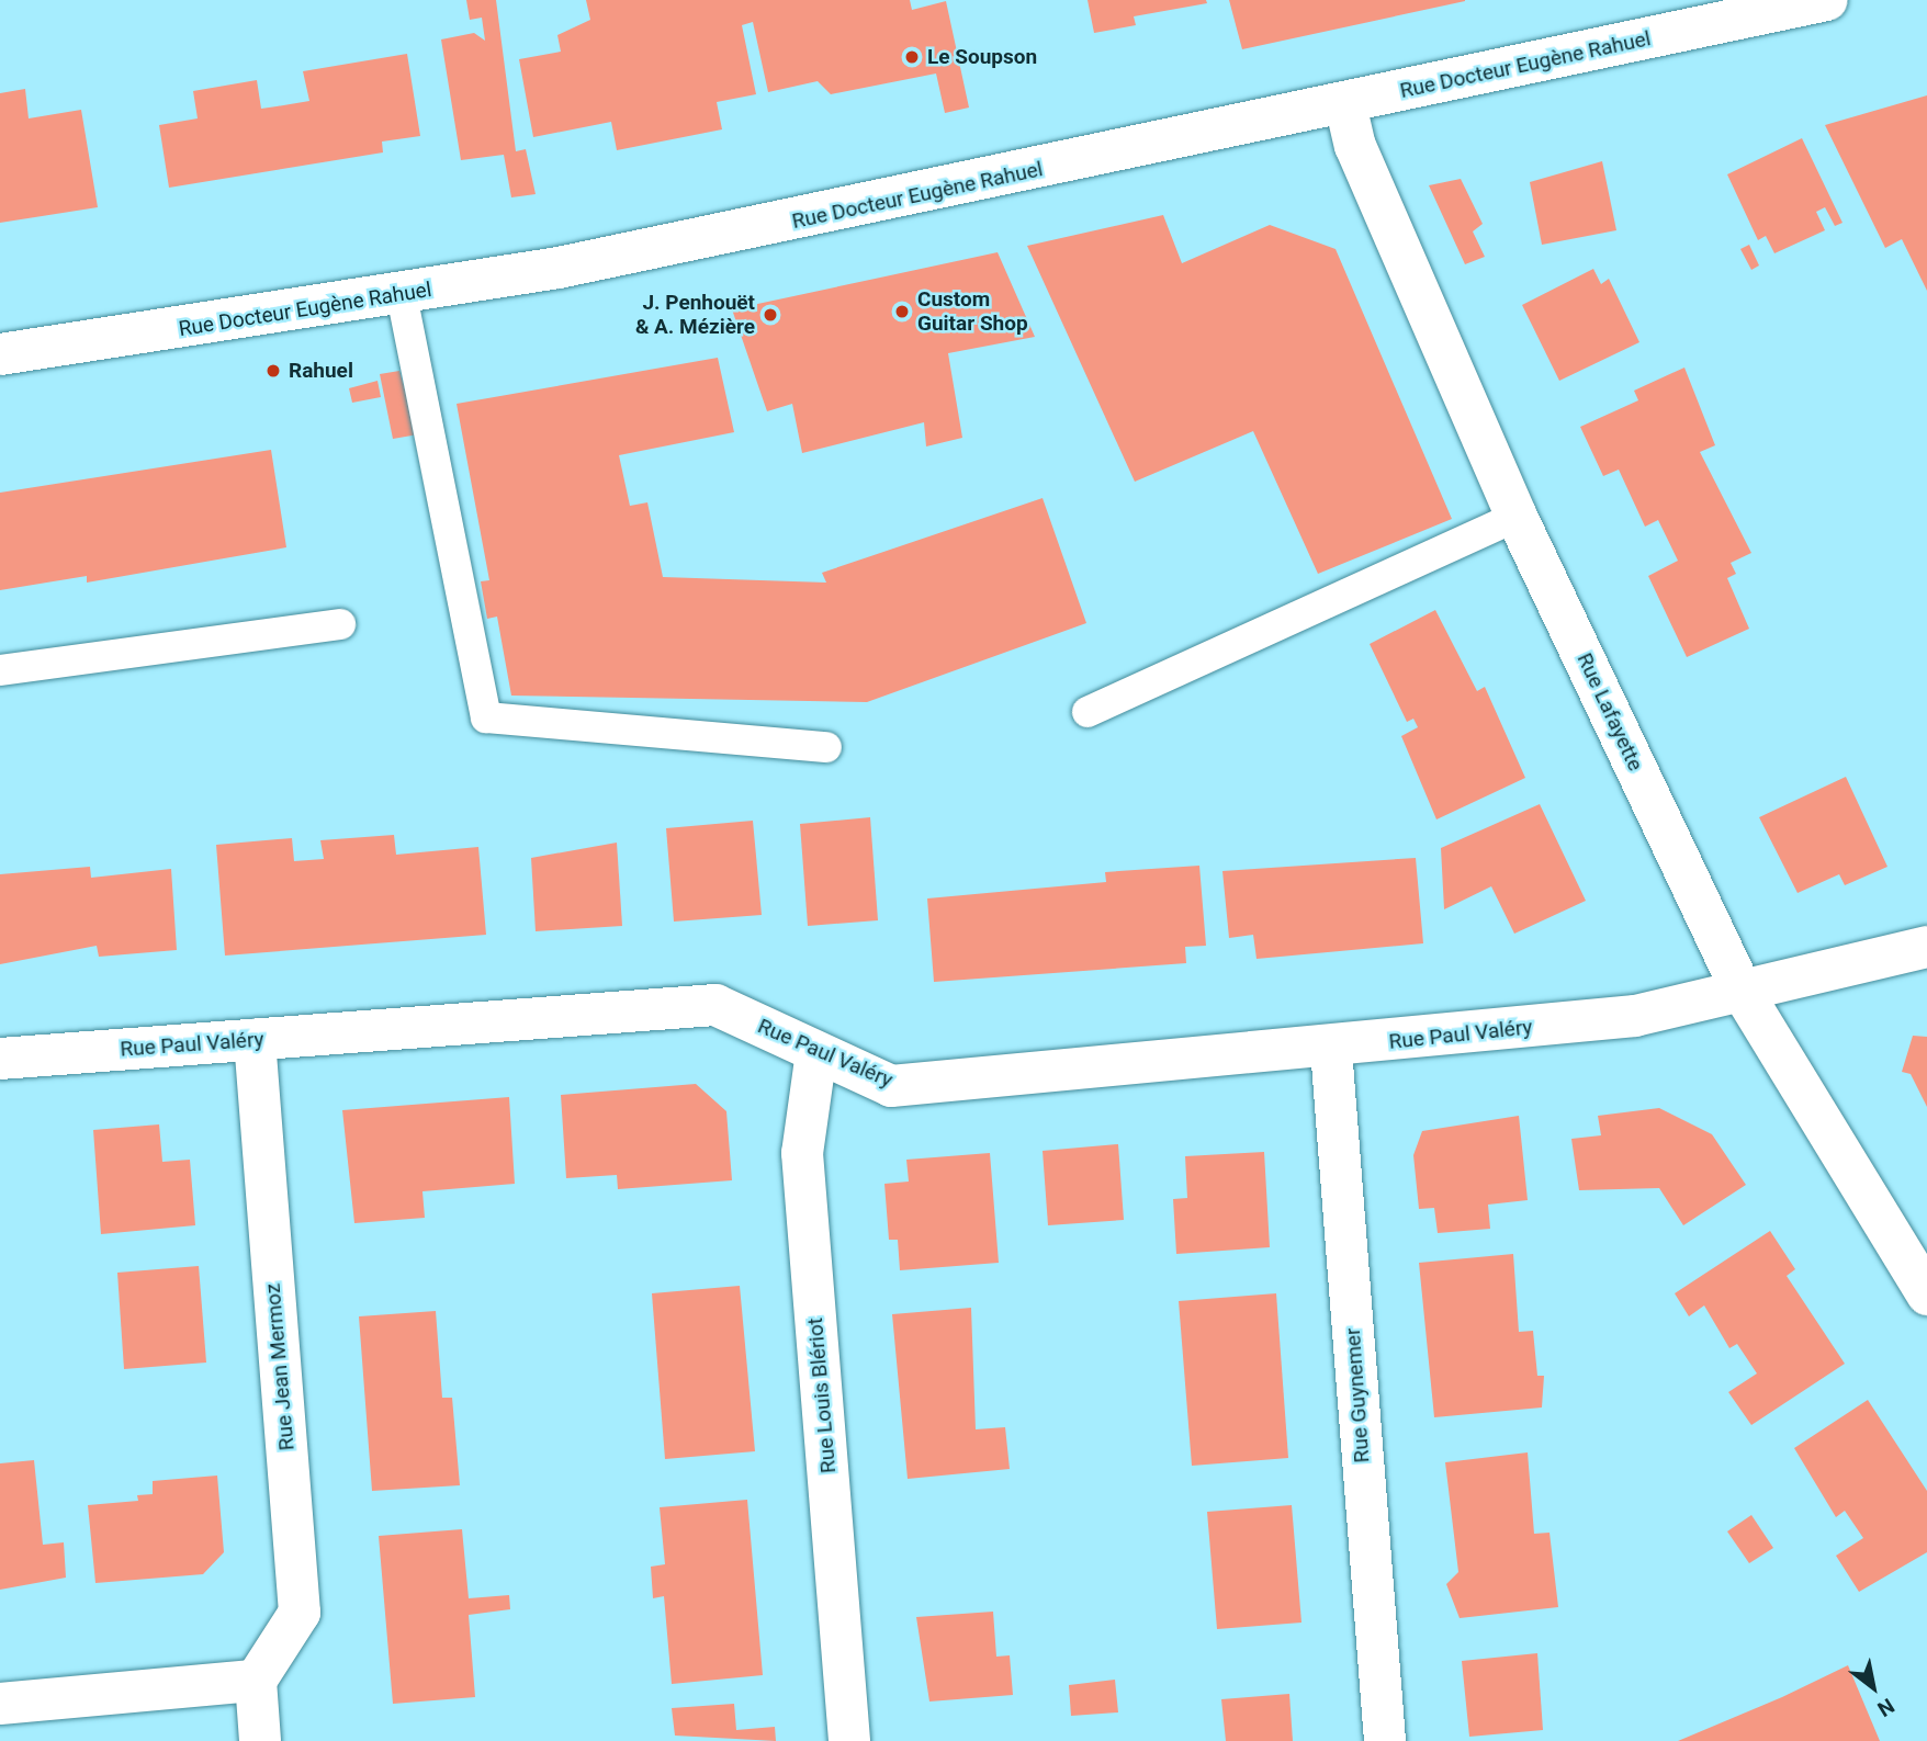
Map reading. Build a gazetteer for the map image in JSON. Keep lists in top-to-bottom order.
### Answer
{
  "streets": {
    "street": [
      "Rue Docteur Eugène Rahuel",
      "Rue Lafayette",
      "Rue Paul Valéry",
      "Rue Jean Mermoz",
      "Rue Louis Blériot",
      "Rue Guynemer"
    ]
  },
  "crossings": [
    ["Rue Docteur Eugène Rahuel", "Rue Lafayette"],
    ["Rue Lafayette", "Rue Paul Valéry"],
    ["Rue Paul Valéry", "Rue Jean Mermoz"],
    ["Rue Paul Valéry", "Rue Louis Blériot"],
    ["Rue Paul Valéry", "Rue Guynemer"]
  ],
  "places": [
    "Le Soupson",
    "Custom Guitar Shop",
    "J. Penhouët & A. Mézière",
    "Rahuel"
  ],
  "north": "bottom right"
}
